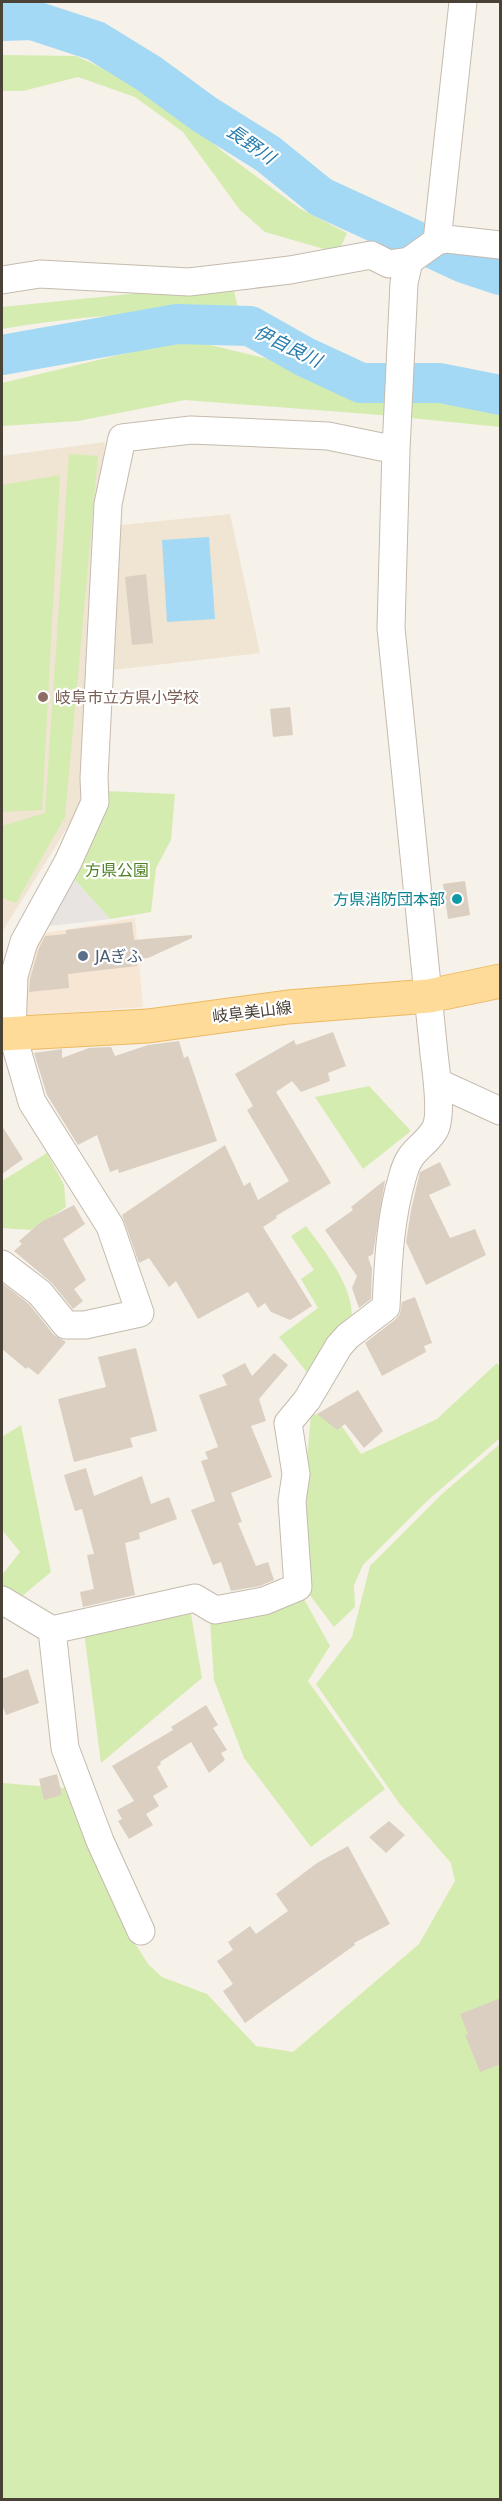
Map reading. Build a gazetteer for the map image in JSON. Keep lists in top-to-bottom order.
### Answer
{
  "streets": {
    "main road": ["岐阜美山線"]
  },
  "water": ["長野川", "伊自良川"],
  "parks": ["方県公園"],
  "places": ["岐阜市立方県小学校", "方県消防団本部", "JAぎふ"]
}
